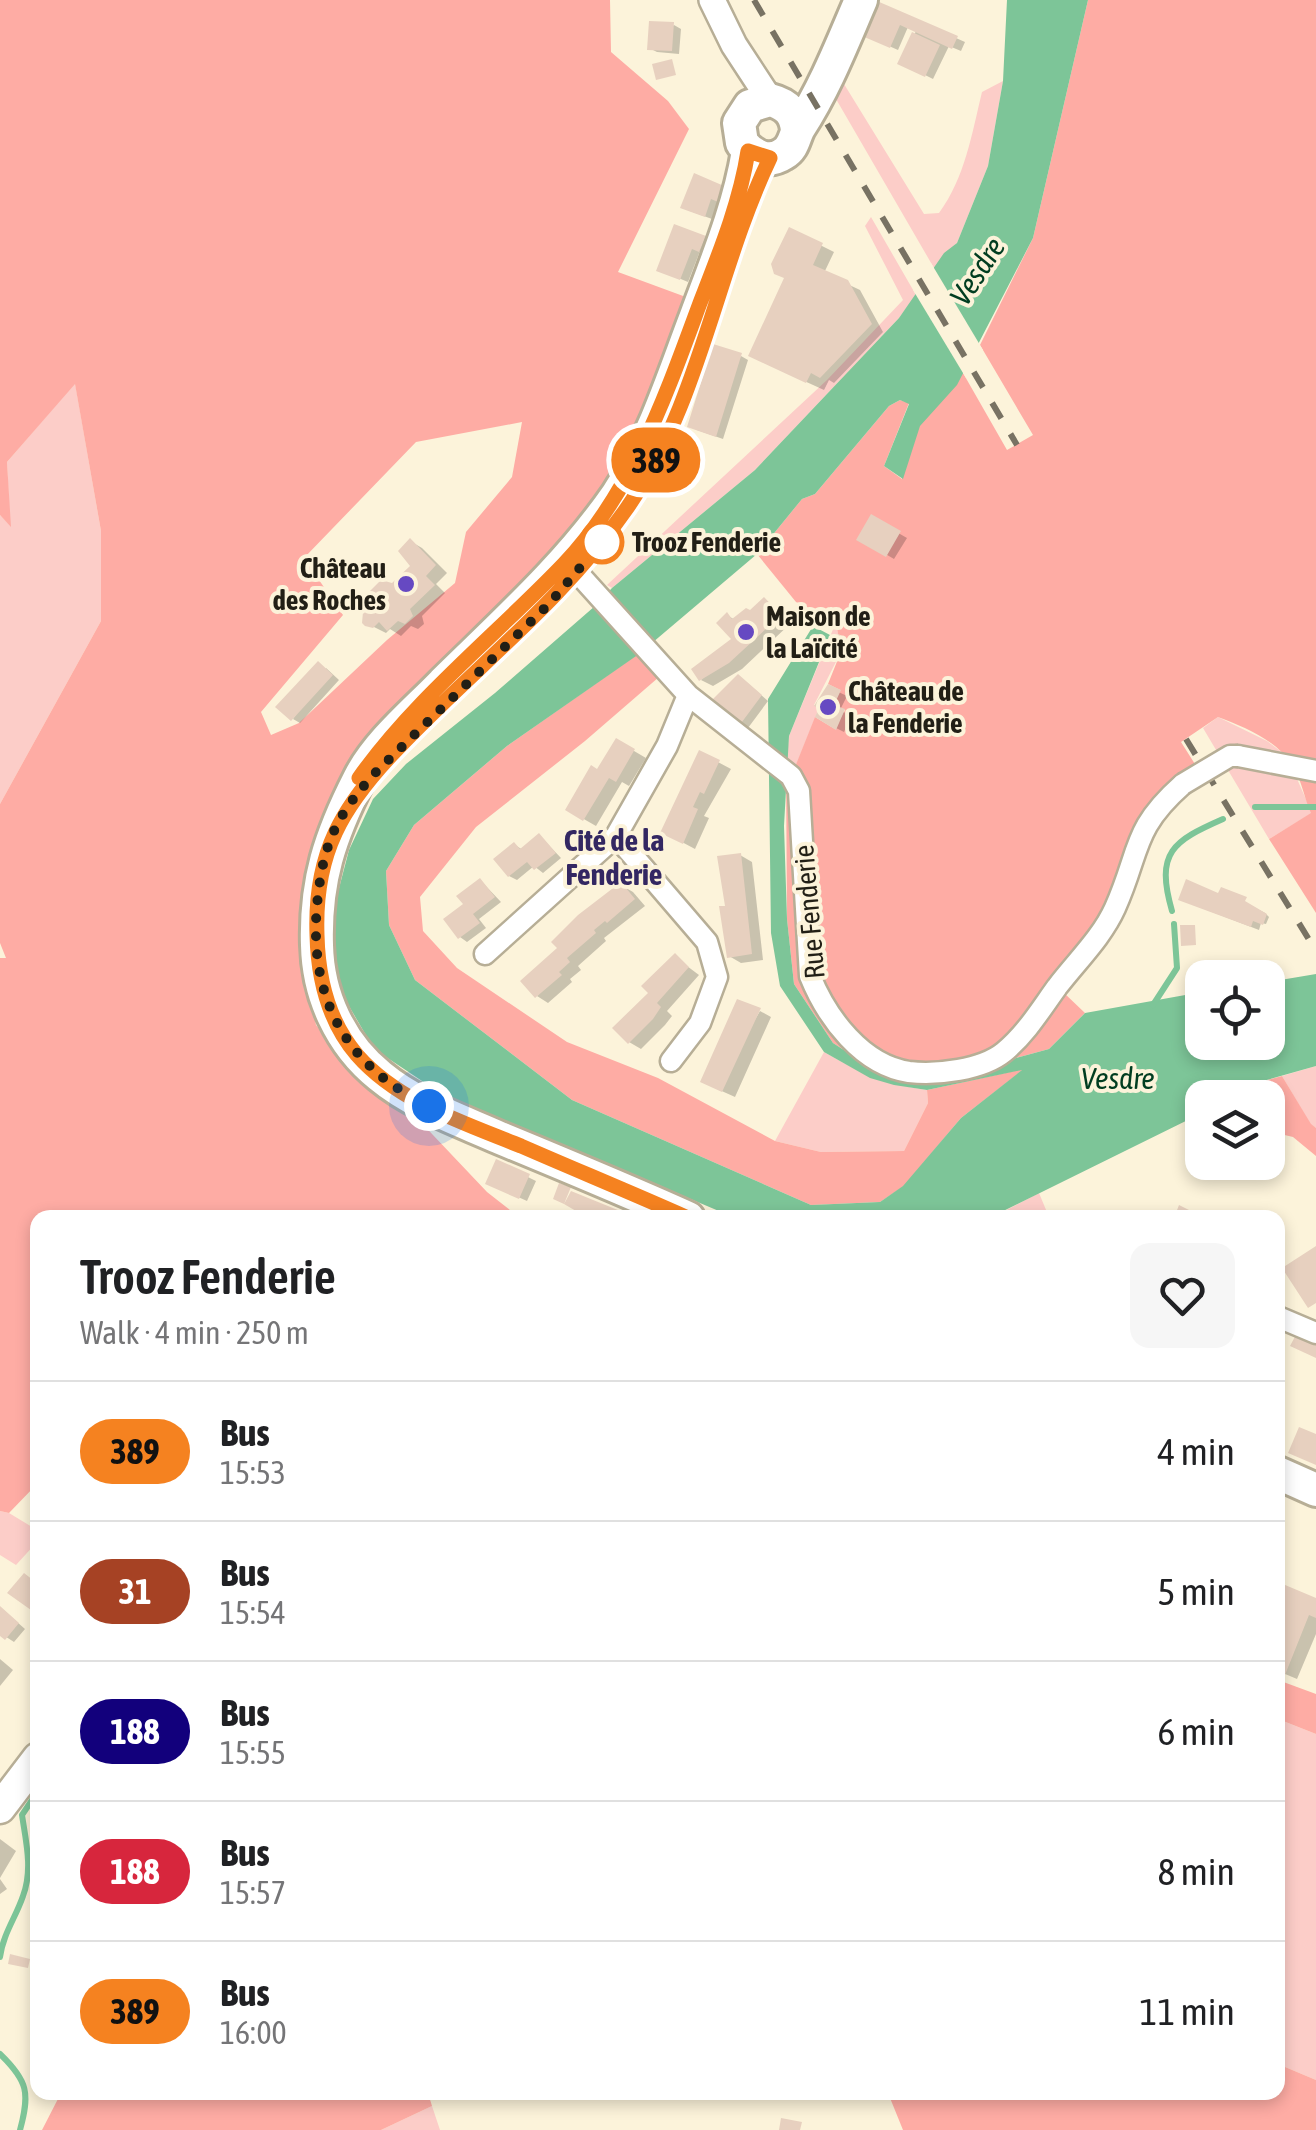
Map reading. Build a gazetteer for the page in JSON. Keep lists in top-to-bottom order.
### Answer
{
  "streets": {
    "street": ["Rue Fenderie"]
  },
  "districts": ["Cité de la Fenderie"],
  "water": ["Vesdre"],
  "places": [
    "Trooz Fenderie",
    "Château des Roches",
    "Maison de la Laïcité",
    "Château de la Fenderie"
  ],
  "lines": ["bus line 389"],
  "page": {
    "on_map": "389",
    "heading": ["Trooz Fenderie", "Walk · 4 min · 250 m"],
    "list": [
      {
        "mark": "389",
        "name": "Bus",
        "note": "15:53",
        "value": "4 min"
      },
      {
        "mark": "31",
        "name": "Bus",
        "note": "15:54",
        "value": "5 min"
      },
      {
        "mark": "188",
        "name": "Bus",
        "note": "15:55",
        "value": "6 min"
      },
      {
        "mark": "188",
        "name": "Bus",
        "note": "15:57",
        "value": "8 min"
      },
      {
        "mark": "389",
        "name": "Bus",
        "note": "16:00",
        "value": "11 min"
      }
    ]
  }
}
